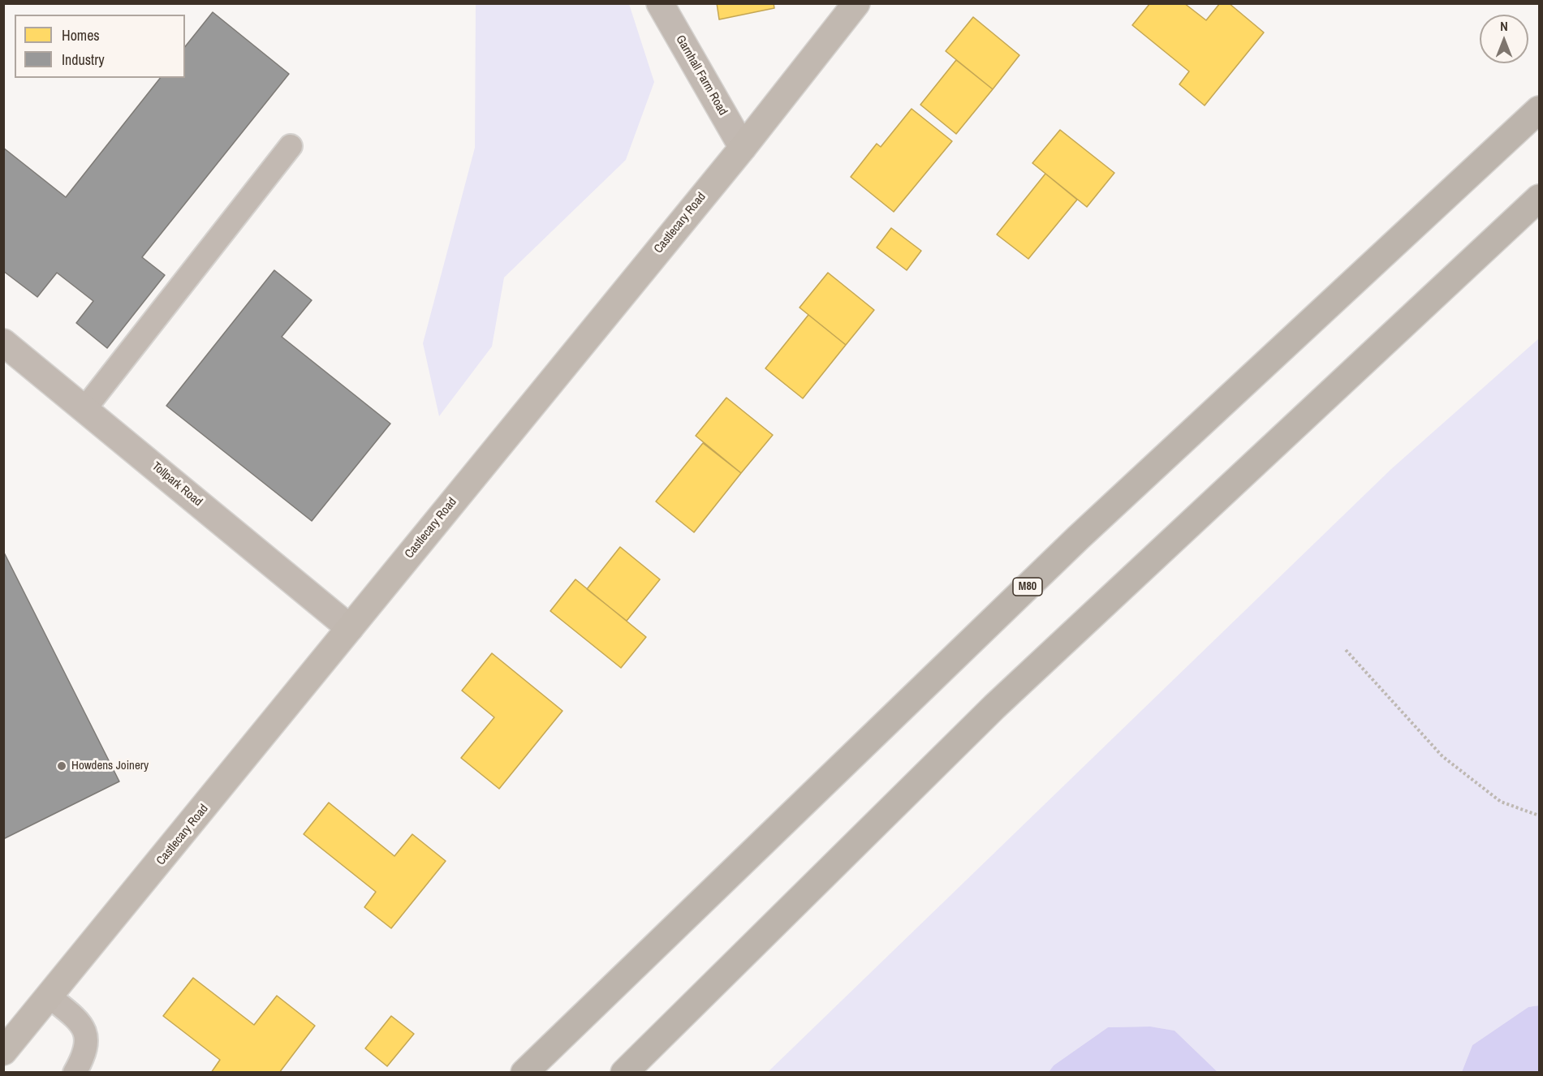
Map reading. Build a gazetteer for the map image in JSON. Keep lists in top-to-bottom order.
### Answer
{
  "streets": {
    "highway": ["M80"],
    "main road": ["Castlecary Road"],
    "street": ["Garnhall Farm Road", "Tollpark Road"]
  },
  "crossings": [
    ["Garnhall Farm Road", "Castlecary Road"],
    ["Castlecary Road", "Tollpark Road"]
  ],
  "places": ["Howdens Joinery"],
  "legend": ["Homes", "Industry"],
  "north": "top"
}
